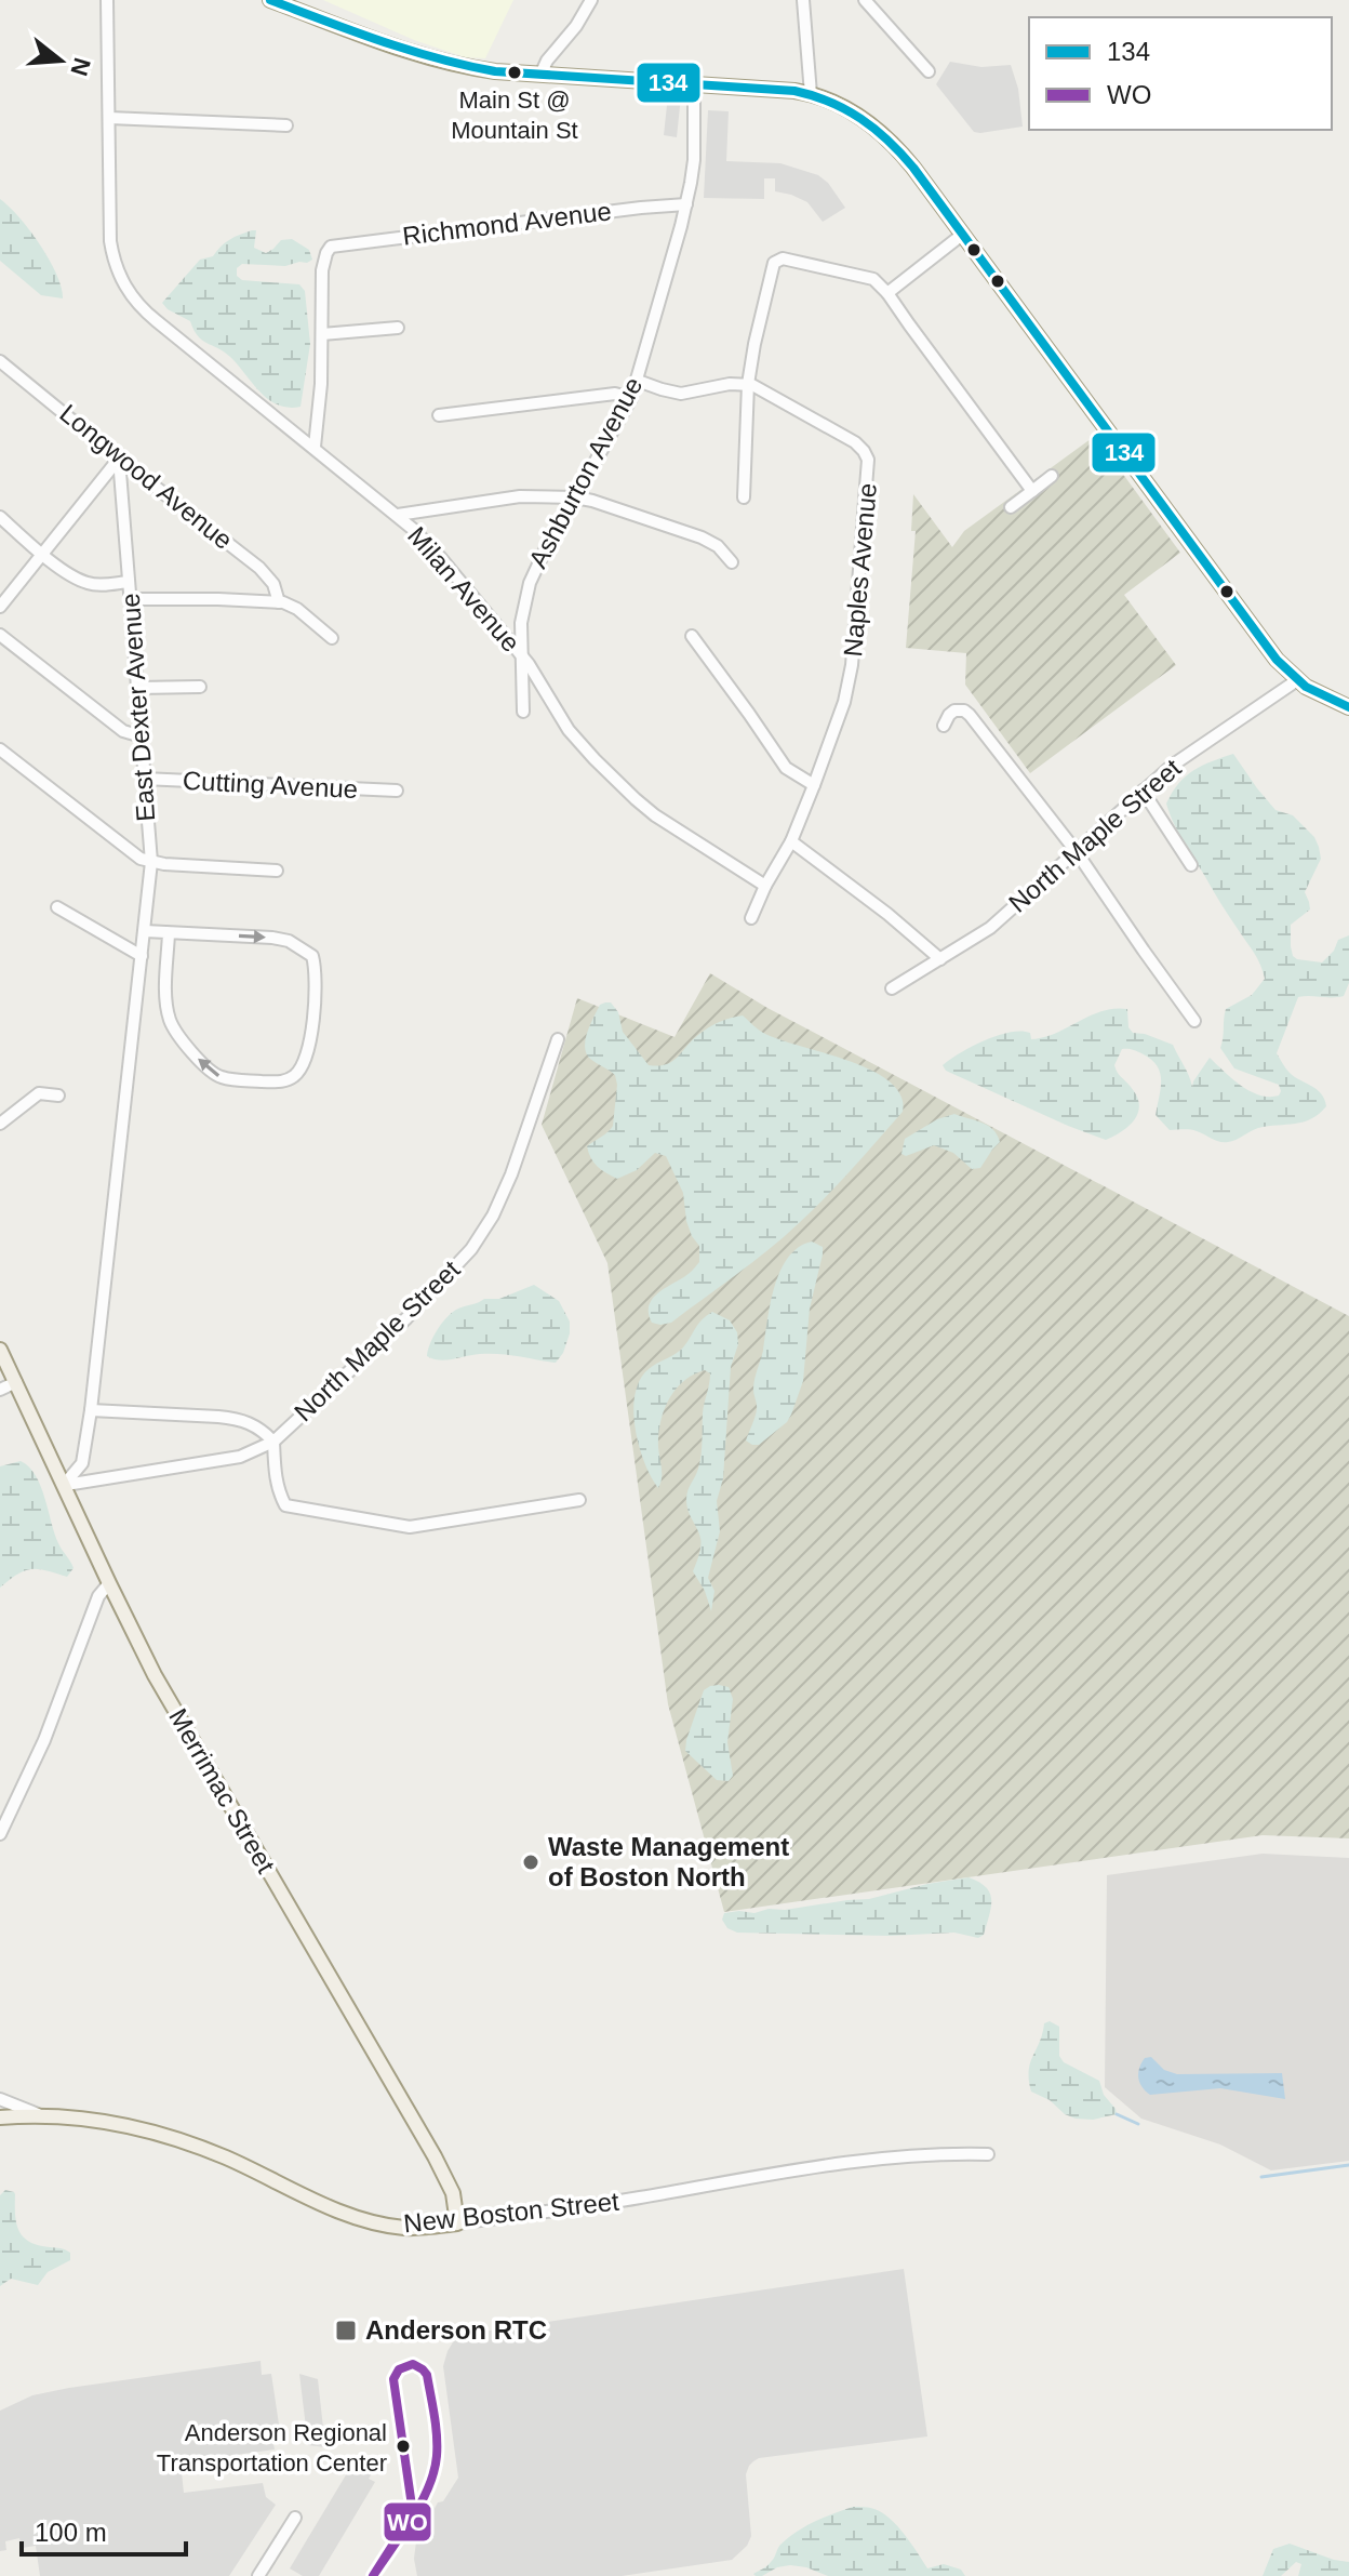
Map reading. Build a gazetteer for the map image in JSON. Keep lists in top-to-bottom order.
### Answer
{
  "streets": {
    "main road": ["Merrimac Street", "New Boston Street"],
    "street": [
      "Richmond Avenue",
      "Ashburton Avenue",
      "Longwood Avenue",
      "Naples Avenue",
      "Milan Avenue",
      "East Dexter Avenue",
      "Cutting Avenue",
      "North Maple Street"
    ]
  },
  "crossings": [
    ["Richmond Avenue", "Ashburton Avenue"],
    ["Ashburton Avenue", "Milan Avenue"],
    ["Longwood Avenue", "East Dexter Avenue"],
    ["Naples Avenue", "Milan Avenue"],
    ["East Dexter Avenue", "Cutting Avenue"],
    ["North Maple Street", "Merrimac Street"],
    ["Merrimac Street", "New Boston Street"]
  ],
  "places": {
    "other": ["Main St @ Mountain St", "Waste Management of Boston North", "Anderson Regional Transportation Center"],
    "transit": ["Anderson RTC"]
  },
  "lines": ["transit line 134", "transit line WO"],
  "legend": ["134", "WO"],
  "scale_bar": "100 m",
  "north": "right"
}
